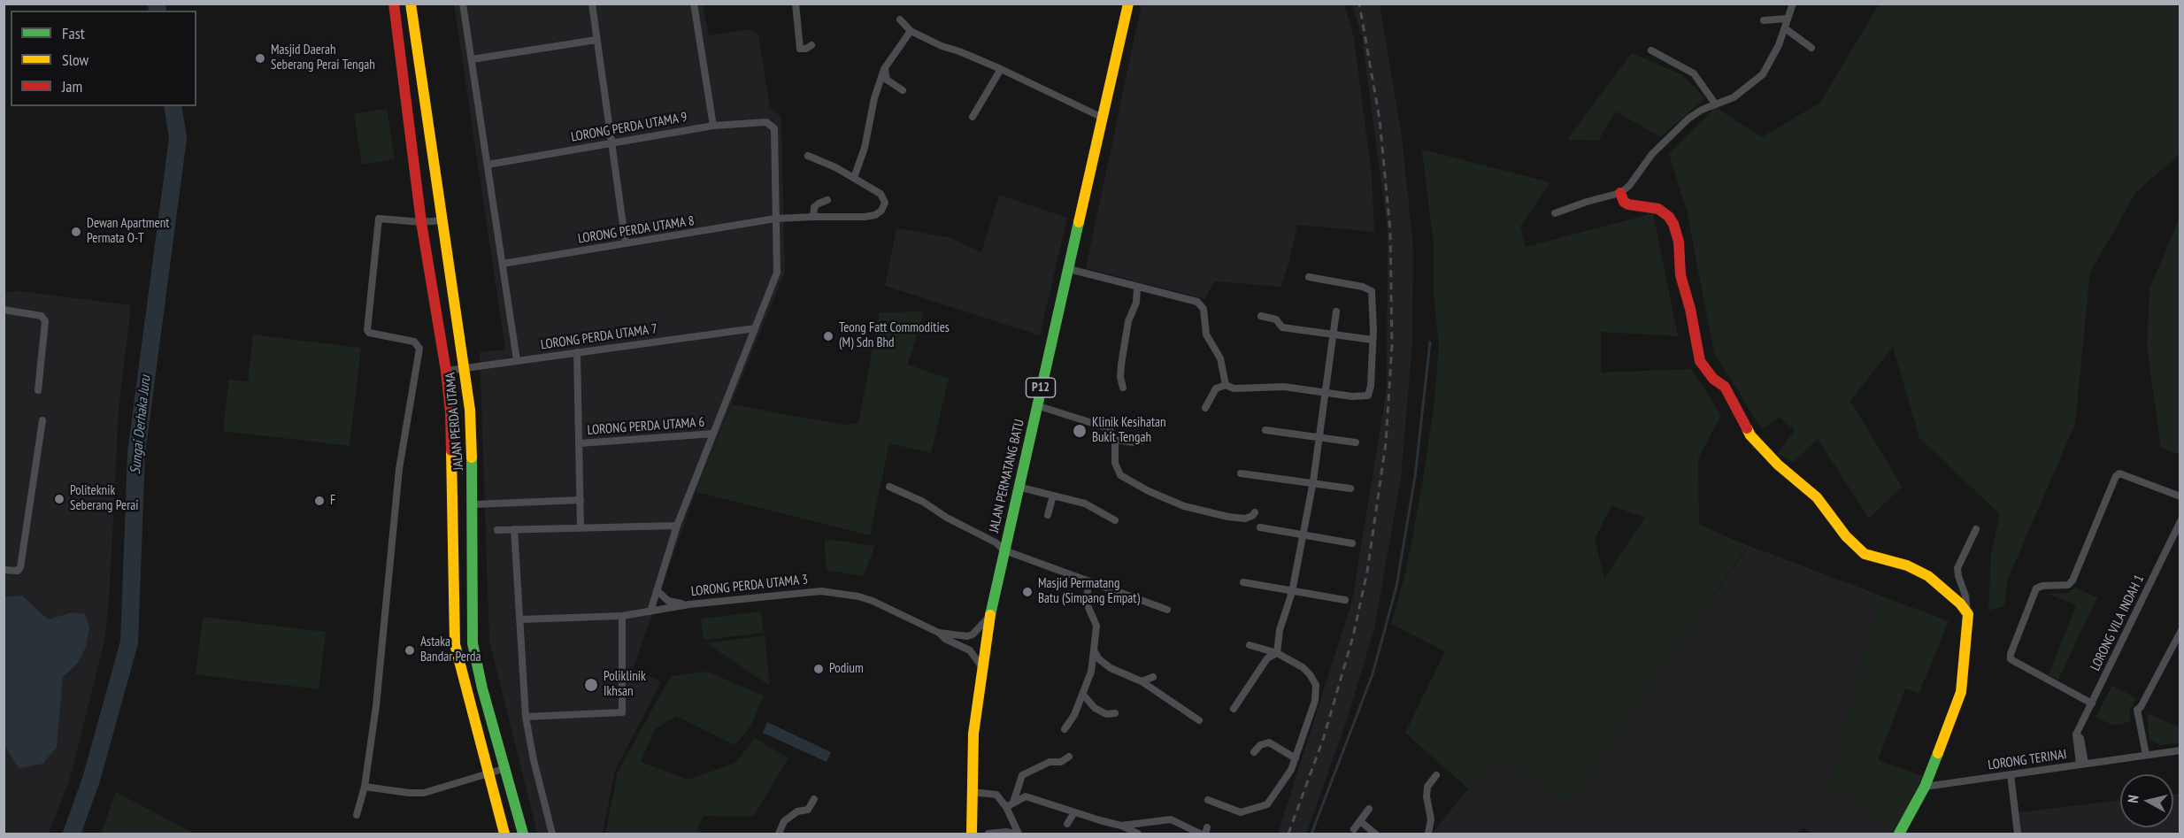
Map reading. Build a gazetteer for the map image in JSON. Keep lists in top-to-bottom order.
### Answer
{
  "streets": {
    "street": [
      "LORONG PERDA UTAMA 9",
      "LORONG PERDA UTAMA 8",
      "LORONG PERDA UTAMA 7",
      "P12",
      "JALAN PERDA UTAMA",
      "LORONG PERDA UTAMA 6",
      "JALAN PERMATANG BATU",
      "LORONG PERDA UTAMA 3",
      "LORONG VILA INDAH 1",
      "LORONG TERINAI"
    ]
  },
  "crossings": [
    ["LORONG PERDA UTAMA 9", "LORONG PERDA UTAMA 8"],
    ["LORONG PERDA UTAMA 7", "JALAN PERDA UTAMA"],
    ["JALAN PERMATANG BATU", "LORONG PERDA UTAMA 3"],
    ["LORONG VILA INDAH 1", "LORONG TERINAI"]
  ],
  "water": ["Sungai Derhaka Juru"],
  "places": [
    "Masjid Daerah Seberang Perai Tengah",
    "Dewan Apartment Permata O-T",
    "Teong Fatt Commodities (M) Sdn Bhd",
    "Klinik Kesihatan Bukit Tengah",
    "Politeknik Seberang Perai",
    "F",
    "Masjid Permatang Batu (Simpang Empat)",
    "Astaka Bandar Perda",
    "Podium",
    "Poliklinik Ikhsan"
  ],
  "legend": ["Fast", "Slow", "Jam"],
  "north": "left"
}
